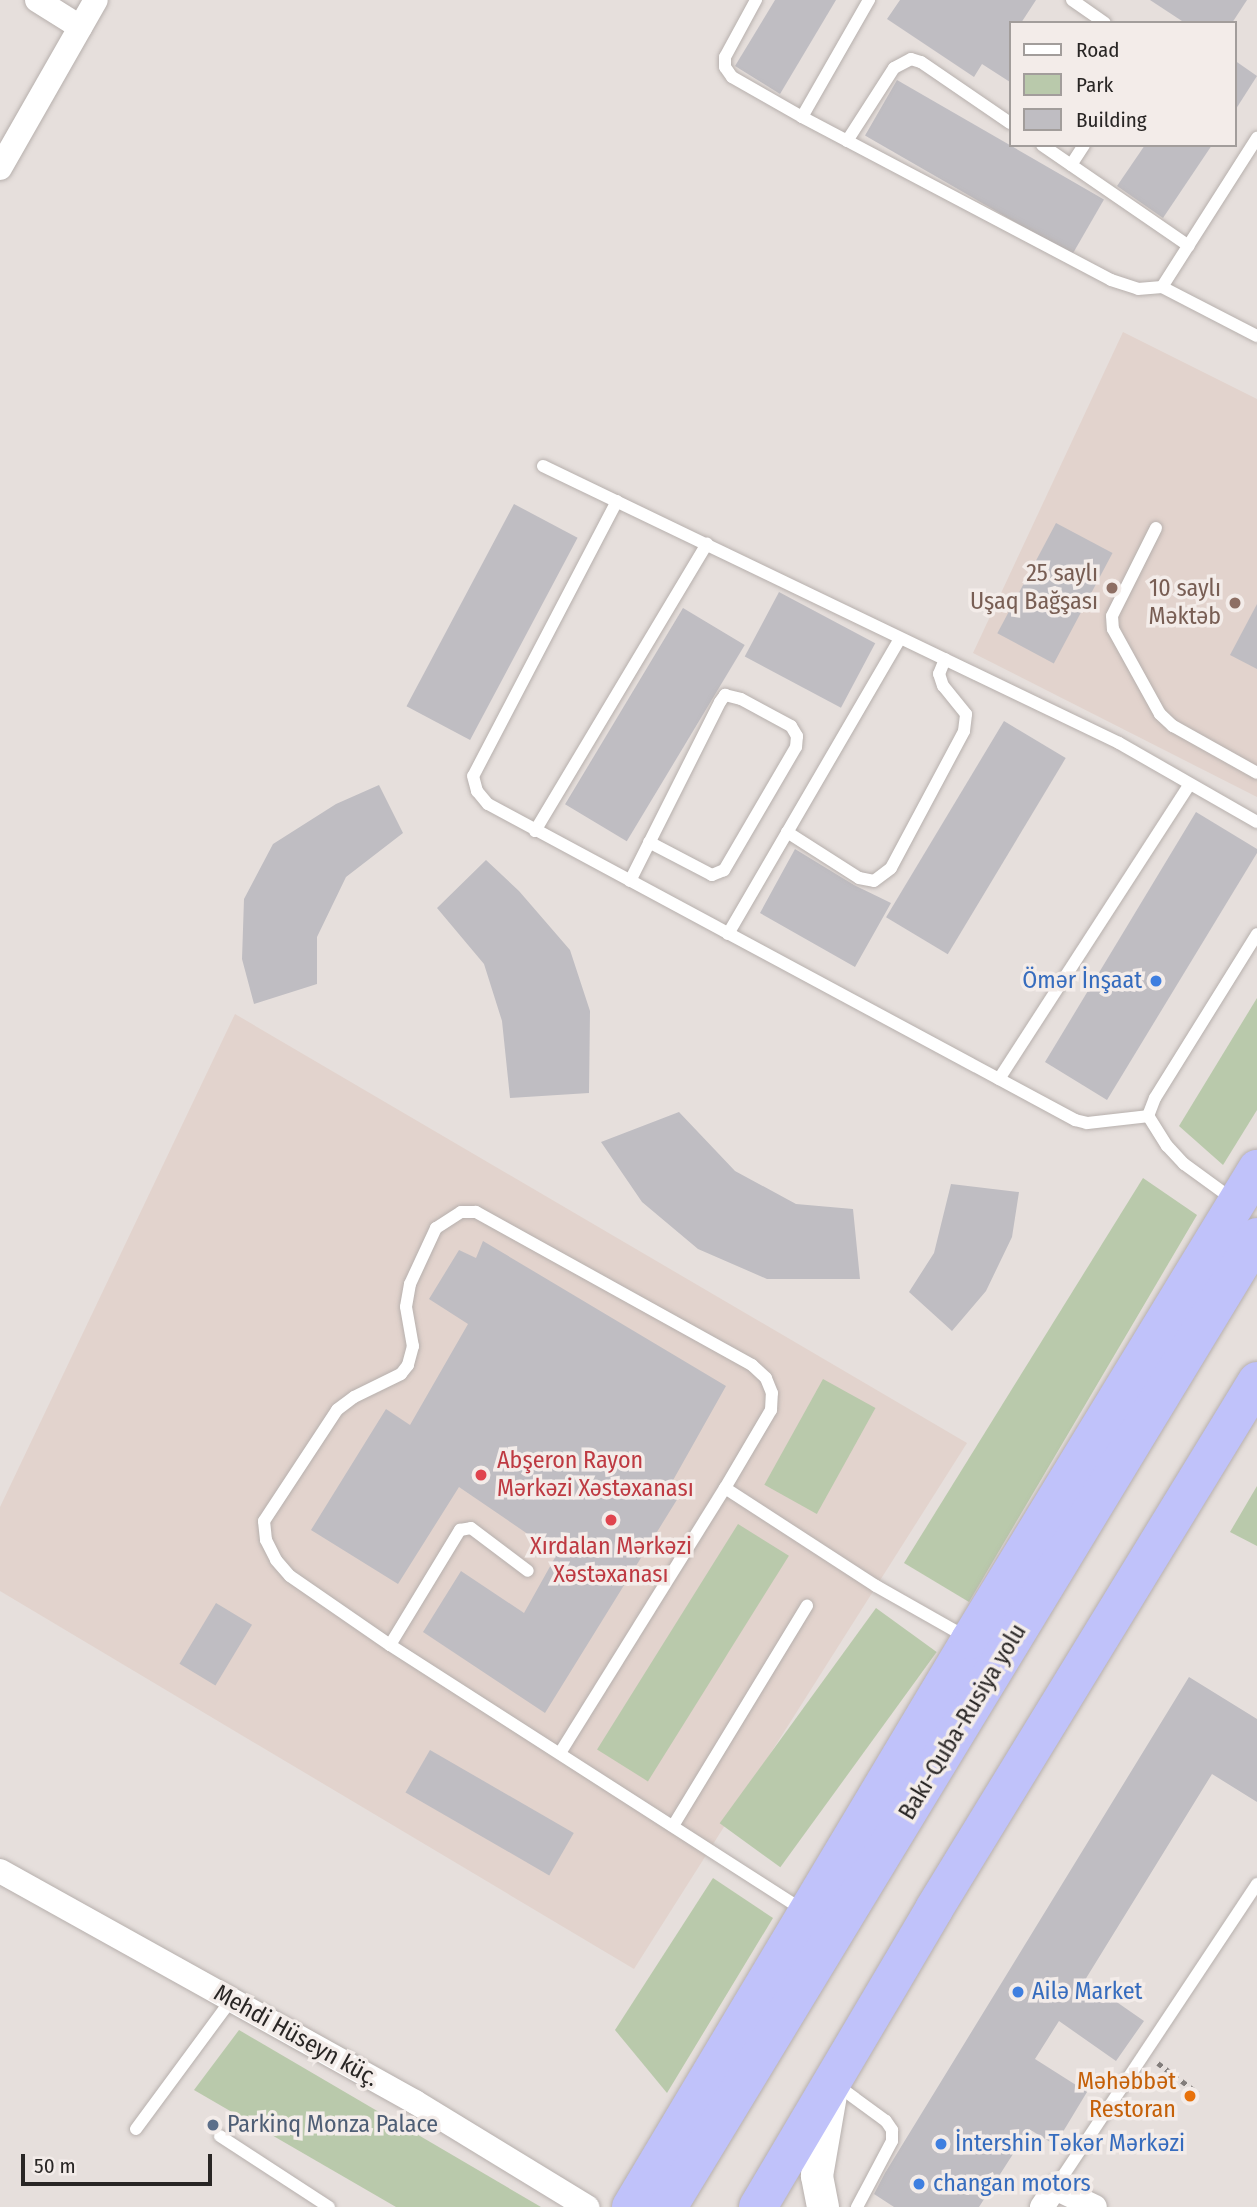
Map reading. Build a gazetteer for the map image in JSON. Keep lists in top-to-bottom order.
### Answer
{
  "streets": {
    "highway": ["Bakı-Quba-Rusiya yolu"],
    "street": ["Mehdi Hüseyn küç."]
  },
  "places": [
    "25 saylı Uşaq Bağşası",
    "10 saylı Məktəb",
    "Ömər İnşaat",
    "Abşeron Rayon Mərkəzi Xəstəxanası",
    "Xırdalan Mərkəzi Xəstəxanası",
    "Ailə Market",
    "Məhəbbət Restoran",
    "Parkinq Monza Palace",
    "İntershin Tәkәr Mәrkәzi",
    "changan motors"
  ],
  "legend": ["Road", "Park", "Building"],
  "scale_bar": "50 m"
}
